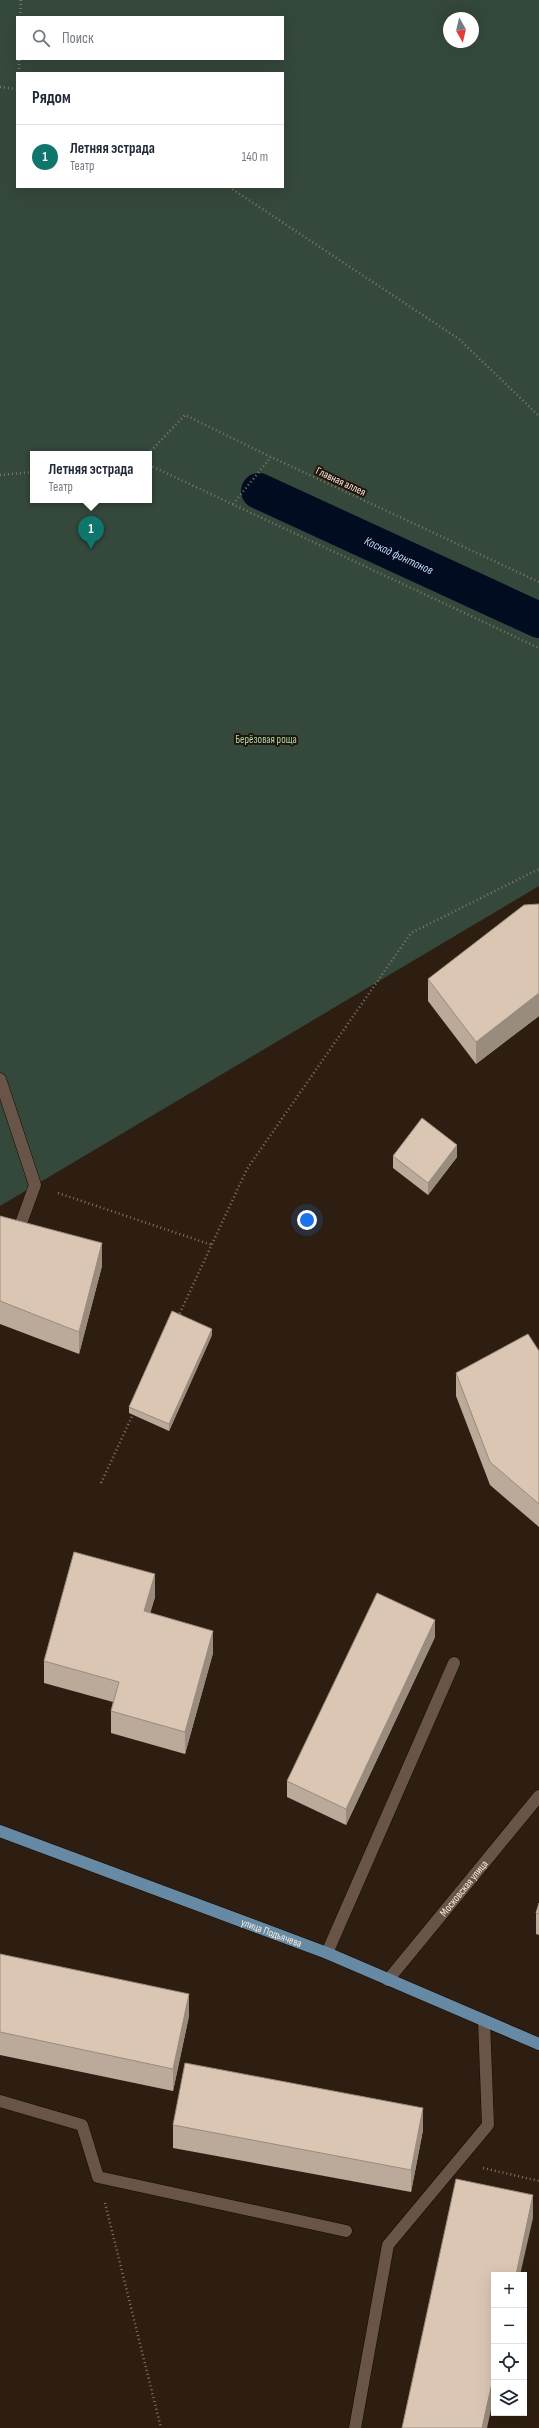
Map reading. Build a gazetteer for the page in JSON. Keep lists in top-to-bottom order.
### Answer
{
  "streets": {
    "main road": ["улица Подъячева"],
    "street": ["Московская улица"],
    "path": ["Главная аллея"]
  },
  "crossings": [
    ["Московская улица", "улица Подъячева"]
  ],
  "water": ["Каскад фонтанов"],
  "parks": ["Берёзовая роща"],
  "north": "bottom",
  "page": {
    "search": "Поиск",
    "heading": "Рядом",
    "list": [
      {
        "mark": "1",
        "name": "Летняя эстрада",
        "note": "Театр",
        "value": "140 m"
      }
    ],
    "popup": ["Летняя эстрада", "Театр"],
    "pins": "1",
    "map_buttons": ["+", "−"]
  }
}
